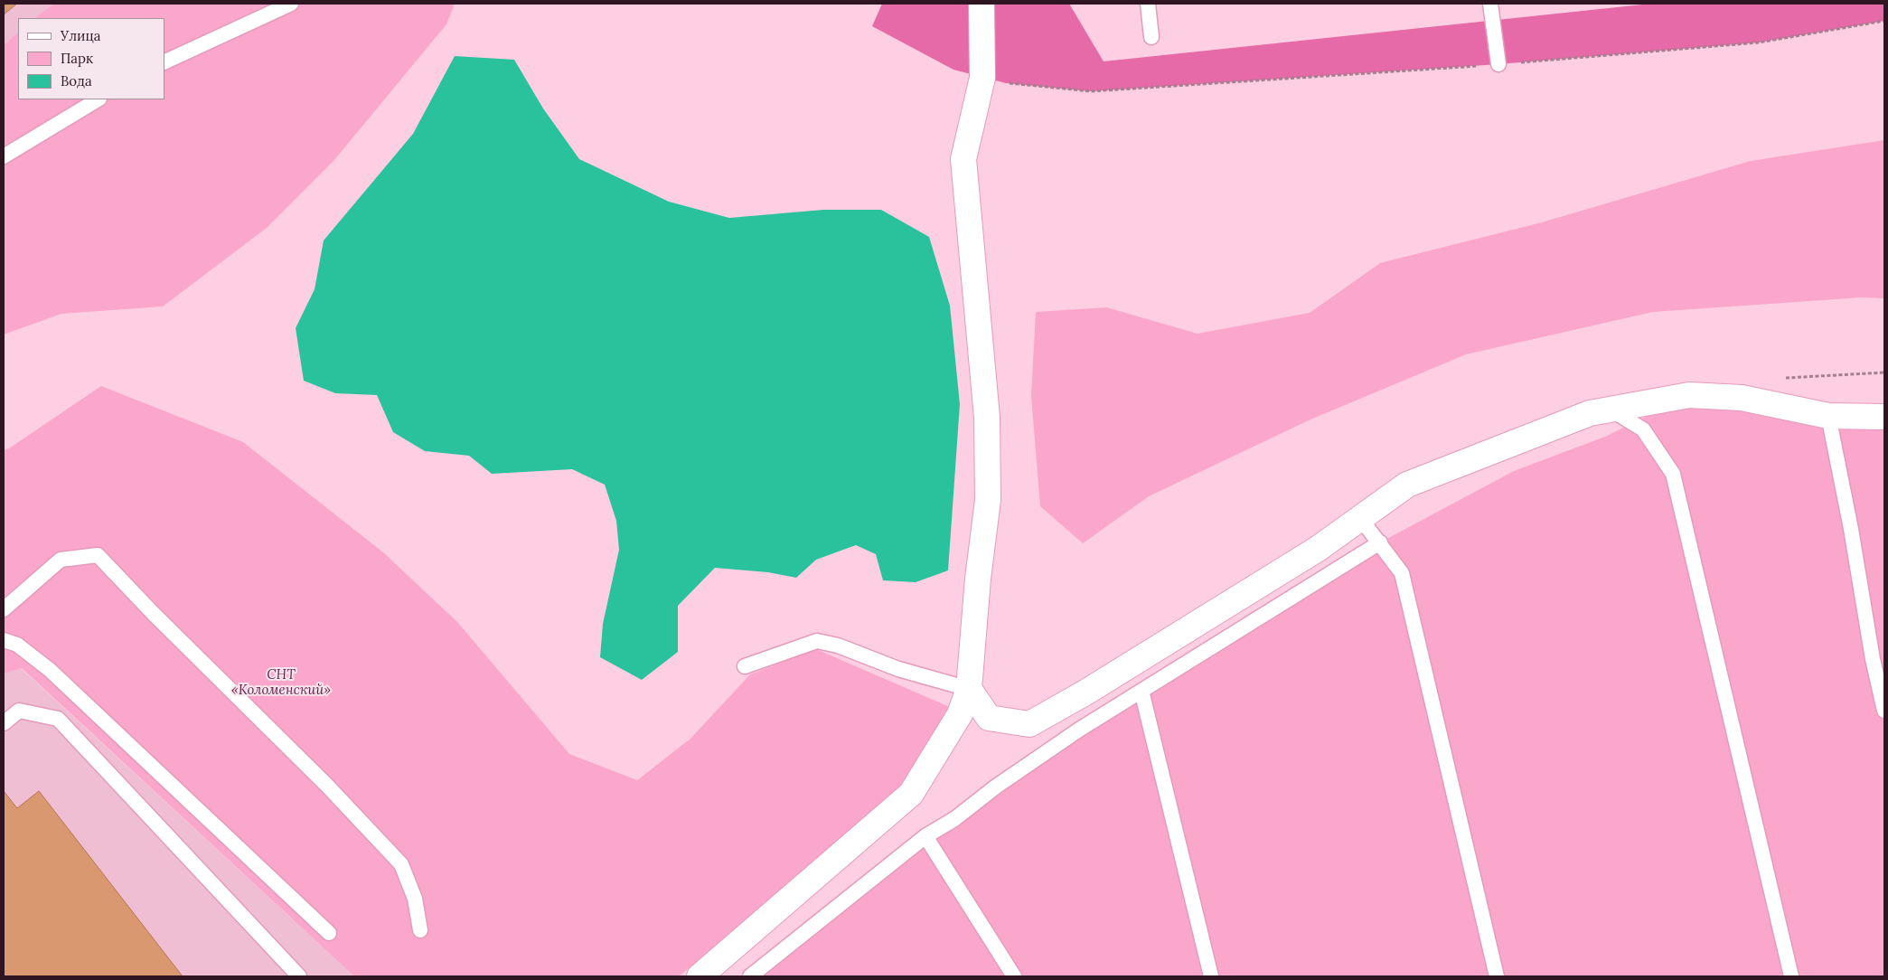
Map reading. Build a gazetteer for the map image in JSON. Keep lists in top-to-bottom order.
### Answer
{
  "parks": ["СНТ «Коломенский»"],
  "legend": ["Улица", "Парк", "Вода"]
}
